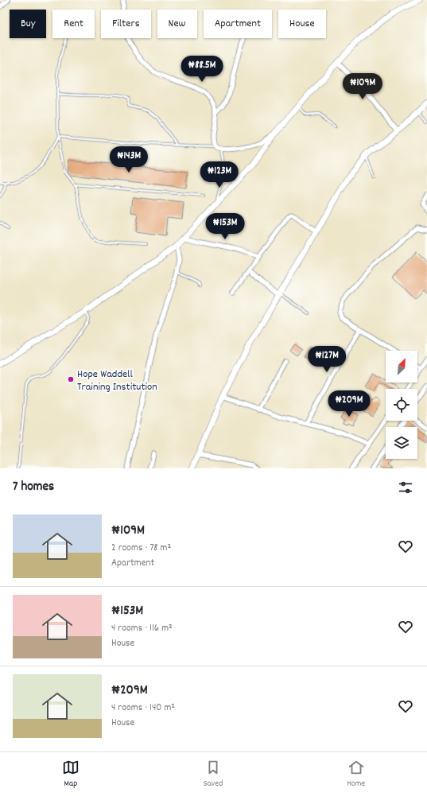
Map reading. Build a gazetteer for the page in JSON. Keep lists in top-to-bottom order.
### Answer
{
  "places": ["Hope Waddell Training Institution"],
  "north": "top right",
  "page": {
    "chip": [
      "Buy",
      "Rent",
      "Filters",
      "New",
      "Apartment",
      "House"
    ],
    "price": [
      "₦88.5M",
      "₦109M",
      "₦143M",
      "₦123M",
      "₦153M",
      "₦127M",
      "₦209M"
    ],
    "heading": "7 homes",
    "list": [
      {
        "name": "₦109M",
        "note": "2 rooms · 78 m² · Apartment"
      },
      {
        "name": "₦153M",
        "note": "4 rooms · 116 m² · House"
      },
      {
        "name": "₦209M",
        "note": "4 rooms · 140 m² · House"
      }
    ],
    "tabs": ["Map", "Saved", "Home"]
  }
}
